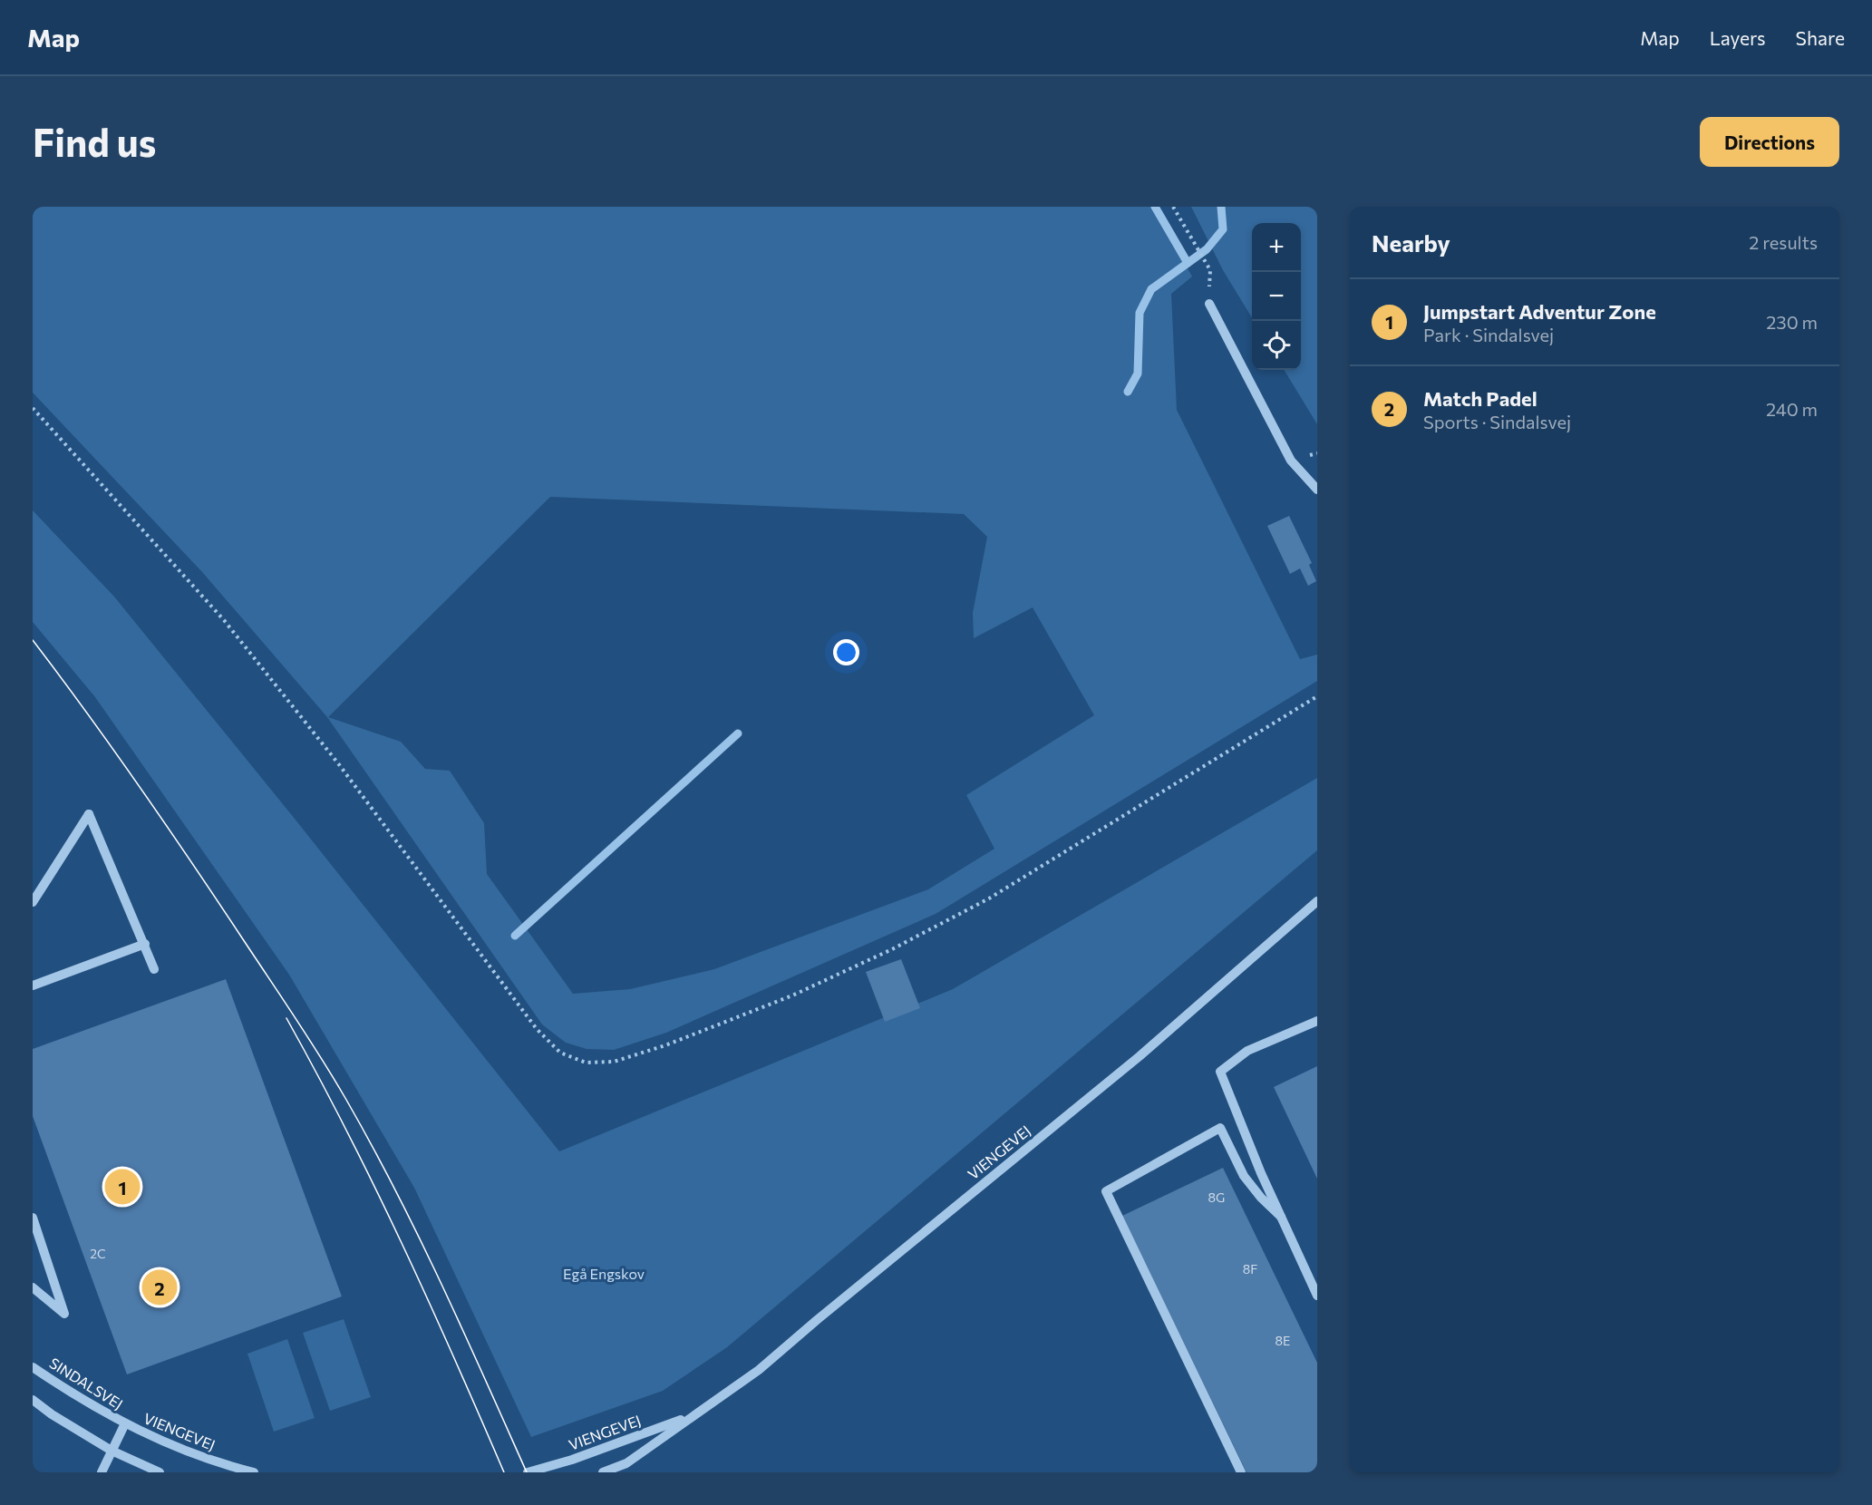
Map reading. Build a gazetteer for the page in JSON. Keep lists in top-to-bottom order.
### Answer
{
  "streets": {
    "street": ["VIENGEVEJ", "SINDALSVEJ"]
  },
  "crossings": [
    ["VIENGEVEJ", "SINDALSVEJ"]
  ],
  "parks": ["Egå Engskov"],
  "house_numbers": [
    "8G",
    "2C",
    "8F",
    "8E"
  ],
  "page": {
    "header": "Map",
    "nav": ["Map", "Layers", "Share"],
    "buttons": "Directions",
    "title": "Find us",
    "heading": ["Nearby", "2 results"],
    "map_buttons": ["+", "−"],
    "list": [
      {
        "mark": "1",
        "name": "Jumpstart Adventur Zone",
        "note": "Park · Sindalsvej",
        "value": "230 m"
      },
      {
        "mark": "2",
        "name": "Match Padel",
        "note": "Sports · Sindalsvej",
        "value": "240 m"
      }
    ],
    "pins": ["1", "2"]
  }
}
